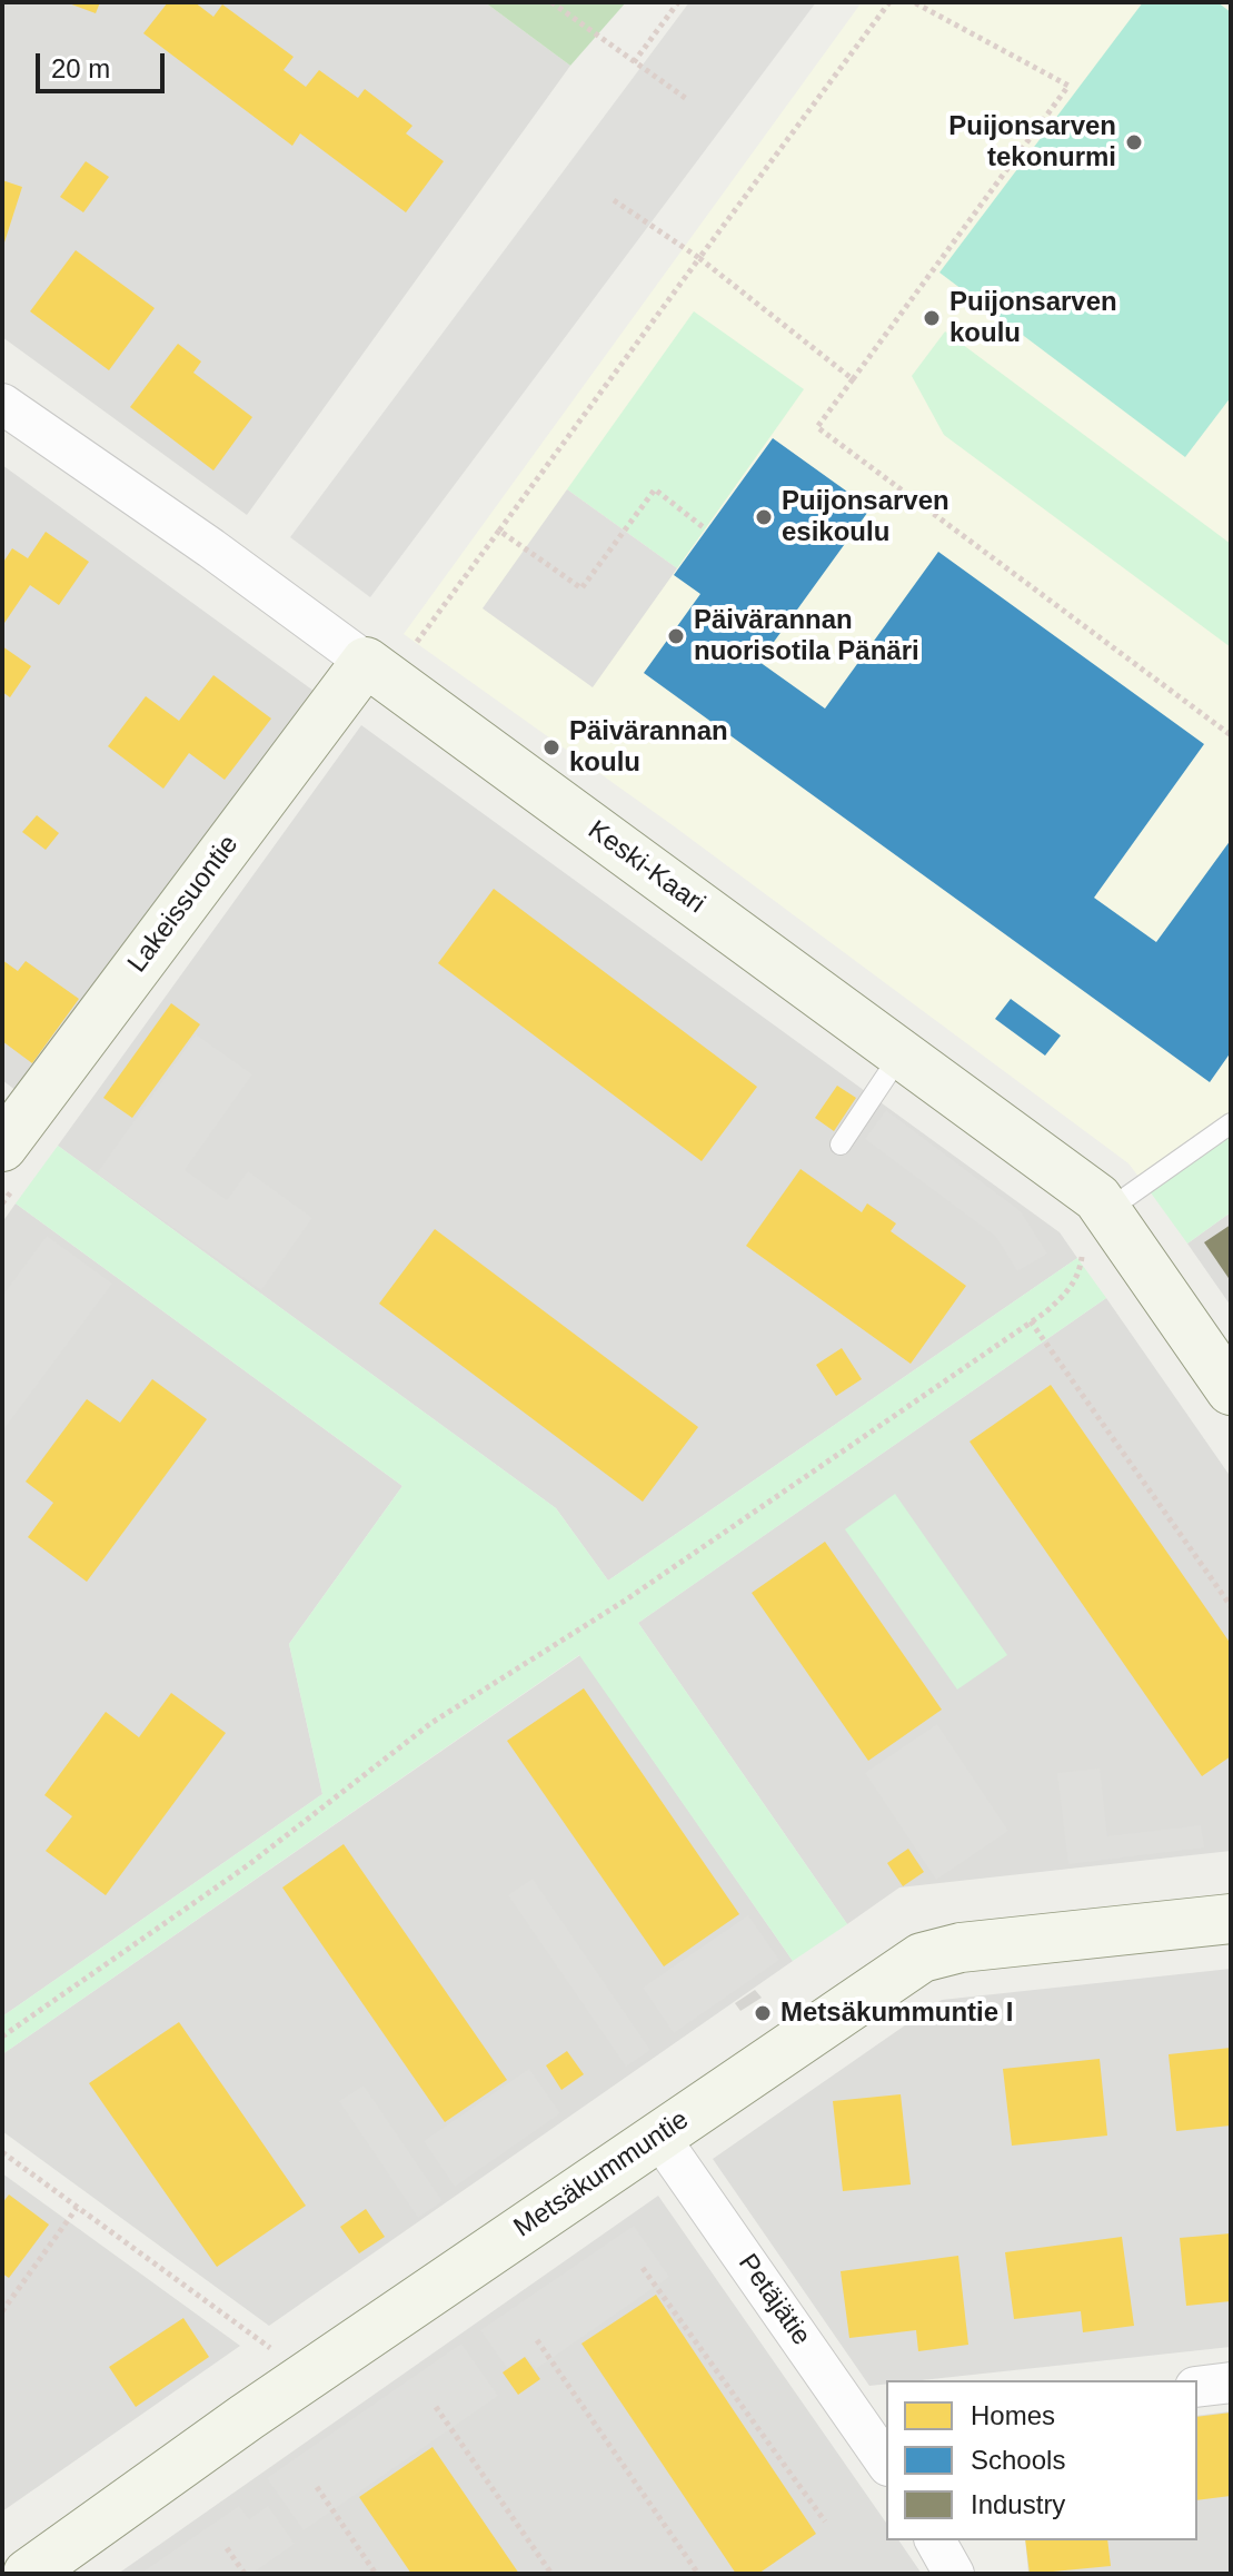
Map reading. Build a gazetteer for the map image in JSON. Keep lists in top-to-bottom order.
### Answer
{
  "streets": {
    "street": [
      "Keski-Kaari",
      "Lakeissuontie",
      "Metsäkummuntie",
      "Petäjätie"
    ]
  },
  "crossings": [
    ["Keski-Kaari", "Lakeissuontie"],
    ["Metsäkummuntie", "Petäjätie"]
  ],
  "places": [
    "Puijonsarven tekonurmi",
    "Puijonsarven koulu",
    "Puijonsarven esikoulu",
    "Päivärannan nuorisotila Pänäri",
    "Päivärannan koulu",
    "Metsäkummuntie I"
  ],
  "legend": ["Homes", "Schools", "Industry"],
  "scale_bar": "20 m"
}
